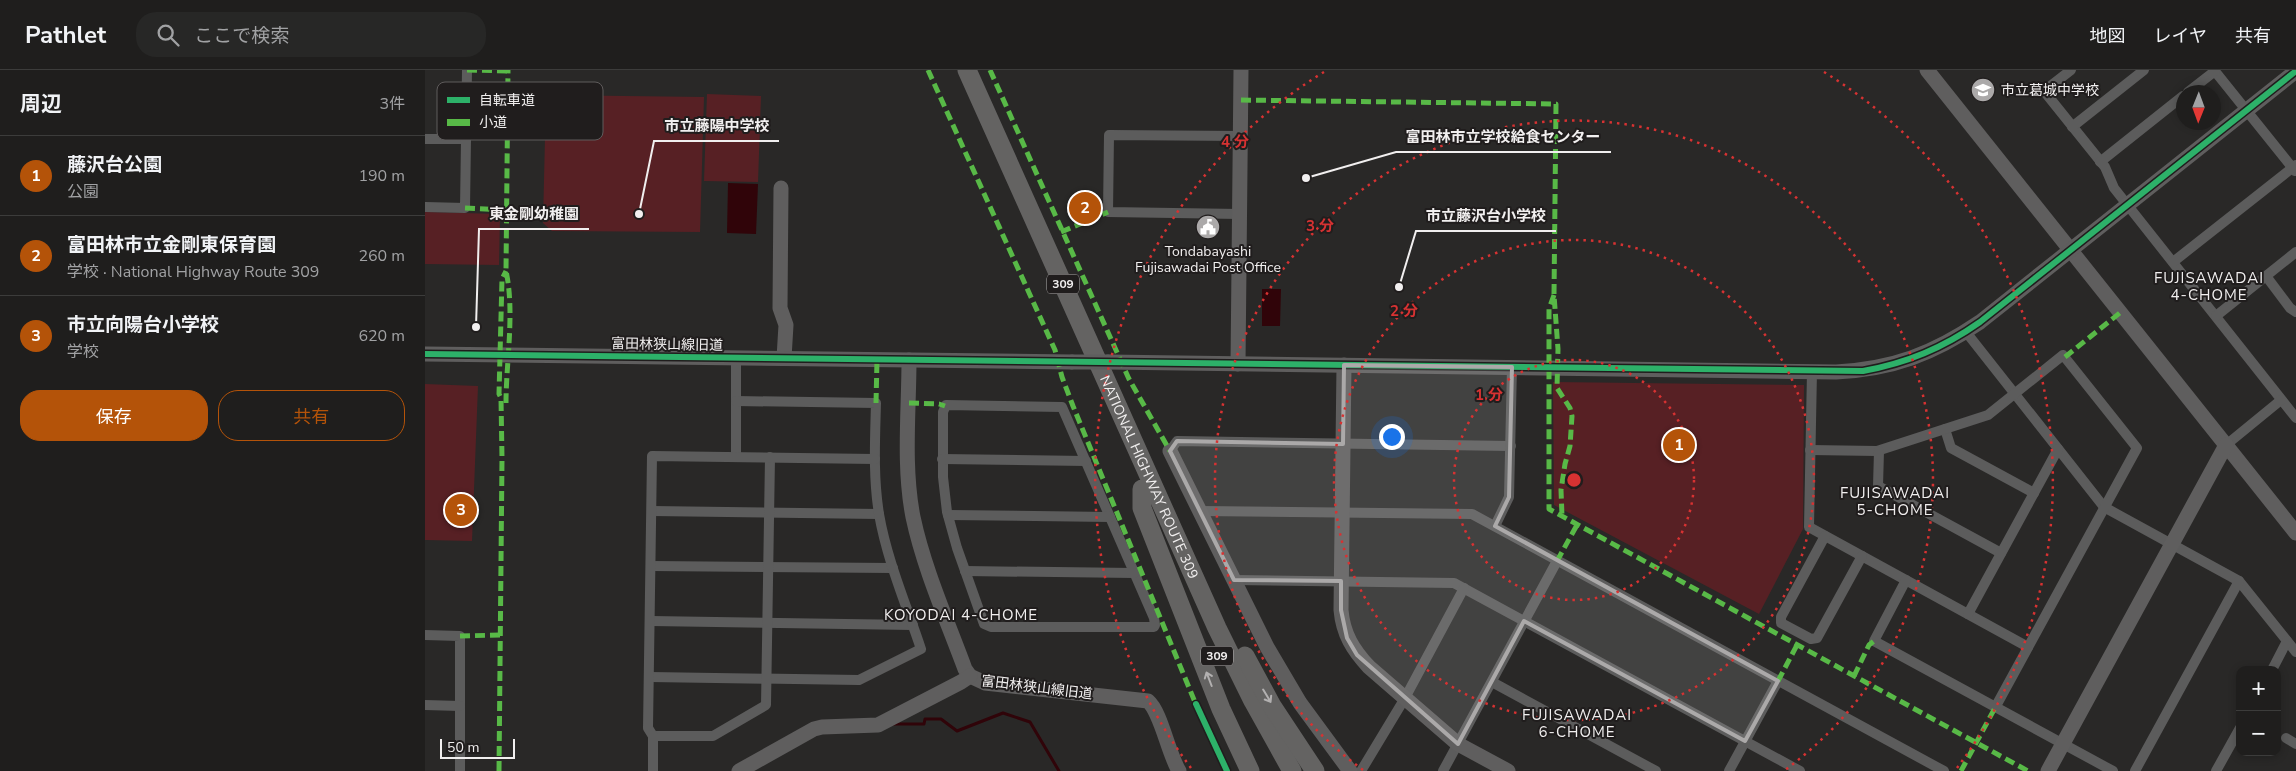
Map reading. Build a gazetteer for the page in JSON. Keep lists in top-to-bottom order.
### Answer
{
  "streets": {
    "highway": ["309", "NATIONAL HIGHWAY ROUTE 309"],
    "street": ["富田林狭山線旧道"]
  },
  "crossings": [
    ["309", "NATIONAL HIGHWAY ROUTE 309"]
  ],
  "districts": [
    "FUJISAWADAI 4-CHOME",
    "FUJISAWADAI 5-CHOME",
    "KOYODAI 4-CHOME",
    "FUJISAWADAI 6-CHOME"
  ],
  "places": {
    "school or university": ["市立葛城中学校"],
    "other": [
      "富田林市立学校給食センター",
      "市立藤陽中学校",
      "市立藤沢台小学校",
      "東金剛幼稚園"
    ],
    "public building": ["Tondabayashi Fujisawadai Post Office"]
  },
  "legend": ["自転車道", "小道"],
  "scale_bar": "50 m",
  "north": "bottom",
  "page": {
    "header": "Pathlet",
    "search": "ここで検索",
    "nav": ["地図", "レイヤ", "共有"],
    "heading": ["周辺", "3件"],
    "list": [
      {
        "mark": "1",
        "name": "藤沢台公園",
        "note": "公園",
        "value": "190 m"
      },
      {
        "mark": "2",
        "name": "富田林市立金剛東保育園",
        "note": "学校 · National Highway Route 309",
        "value": "260 m"
      },
      {
        "mark": "3",
        "name": "市立向陽台小学校",
        "note": "学校",
        "value": "620 m"
      }
    ],
    "pins": ["2", "1", "3"],
    "buttons": ["保存", "共有"],
    "map_buttons": ["+", "−"],
    "scale": "50 m"
  },
  "rings": [
    "4 分",
    "3 分",
    "2 分",
    "1 分"
  ]
}
